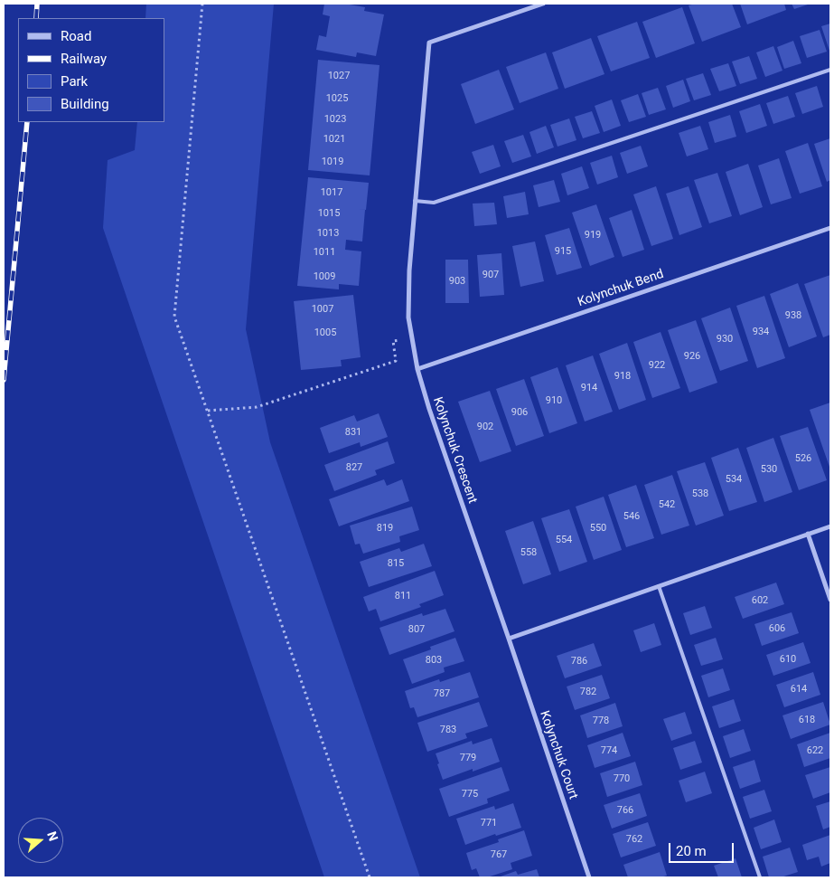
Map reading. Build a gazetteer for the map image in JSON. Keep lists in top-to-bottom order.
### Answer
{
  "streets": {
    "street": ["Kolynchuk Bend", "Kolynchuk Crescent", "Kolynchuk Court"]
  },
  "crossings": [
    ["Kolynchuk Bend", "Kolynchuk Crescent"],
    ["Kolynchuk Crescent", "Kolynchuk Court"]
  ],
  "house_numbers": [
    "1027",
    "1025",
    "1023",
    "1021",
    "1019",
    "1017",
    "1015",
    "1013",
    "919",
    "915",
    "1011",
    "907",
    "1009",
    "903",
    "1007",
    "938",
    "934",
    "1005",
    "930",
    "926",
    "922",
    "918",
    "914",
    "910",
    "906",
    "902",
    "831",
    "526",
    "827",
    "530",
    "534",
    "538",
    "542",
    "546",
    "819",
    "550",
    "554",
    "558",
    "815",
    "811",
    "602",
    "606",
    "807",
    "610",
    "803",
    "786",
    "614",
    "782",
    "787",
    "618",
    "778",
    "783",
    "774",
    "622",
    "779",
    "770",
    "775",
    "766",
    "771",
    "762",
    "767"
  ],
  "legend": [
    "Road",
    "Railway",
    "Park",
    "Building"
  ],
  "scale_bar": "20 m",
  "north": "right"
}
